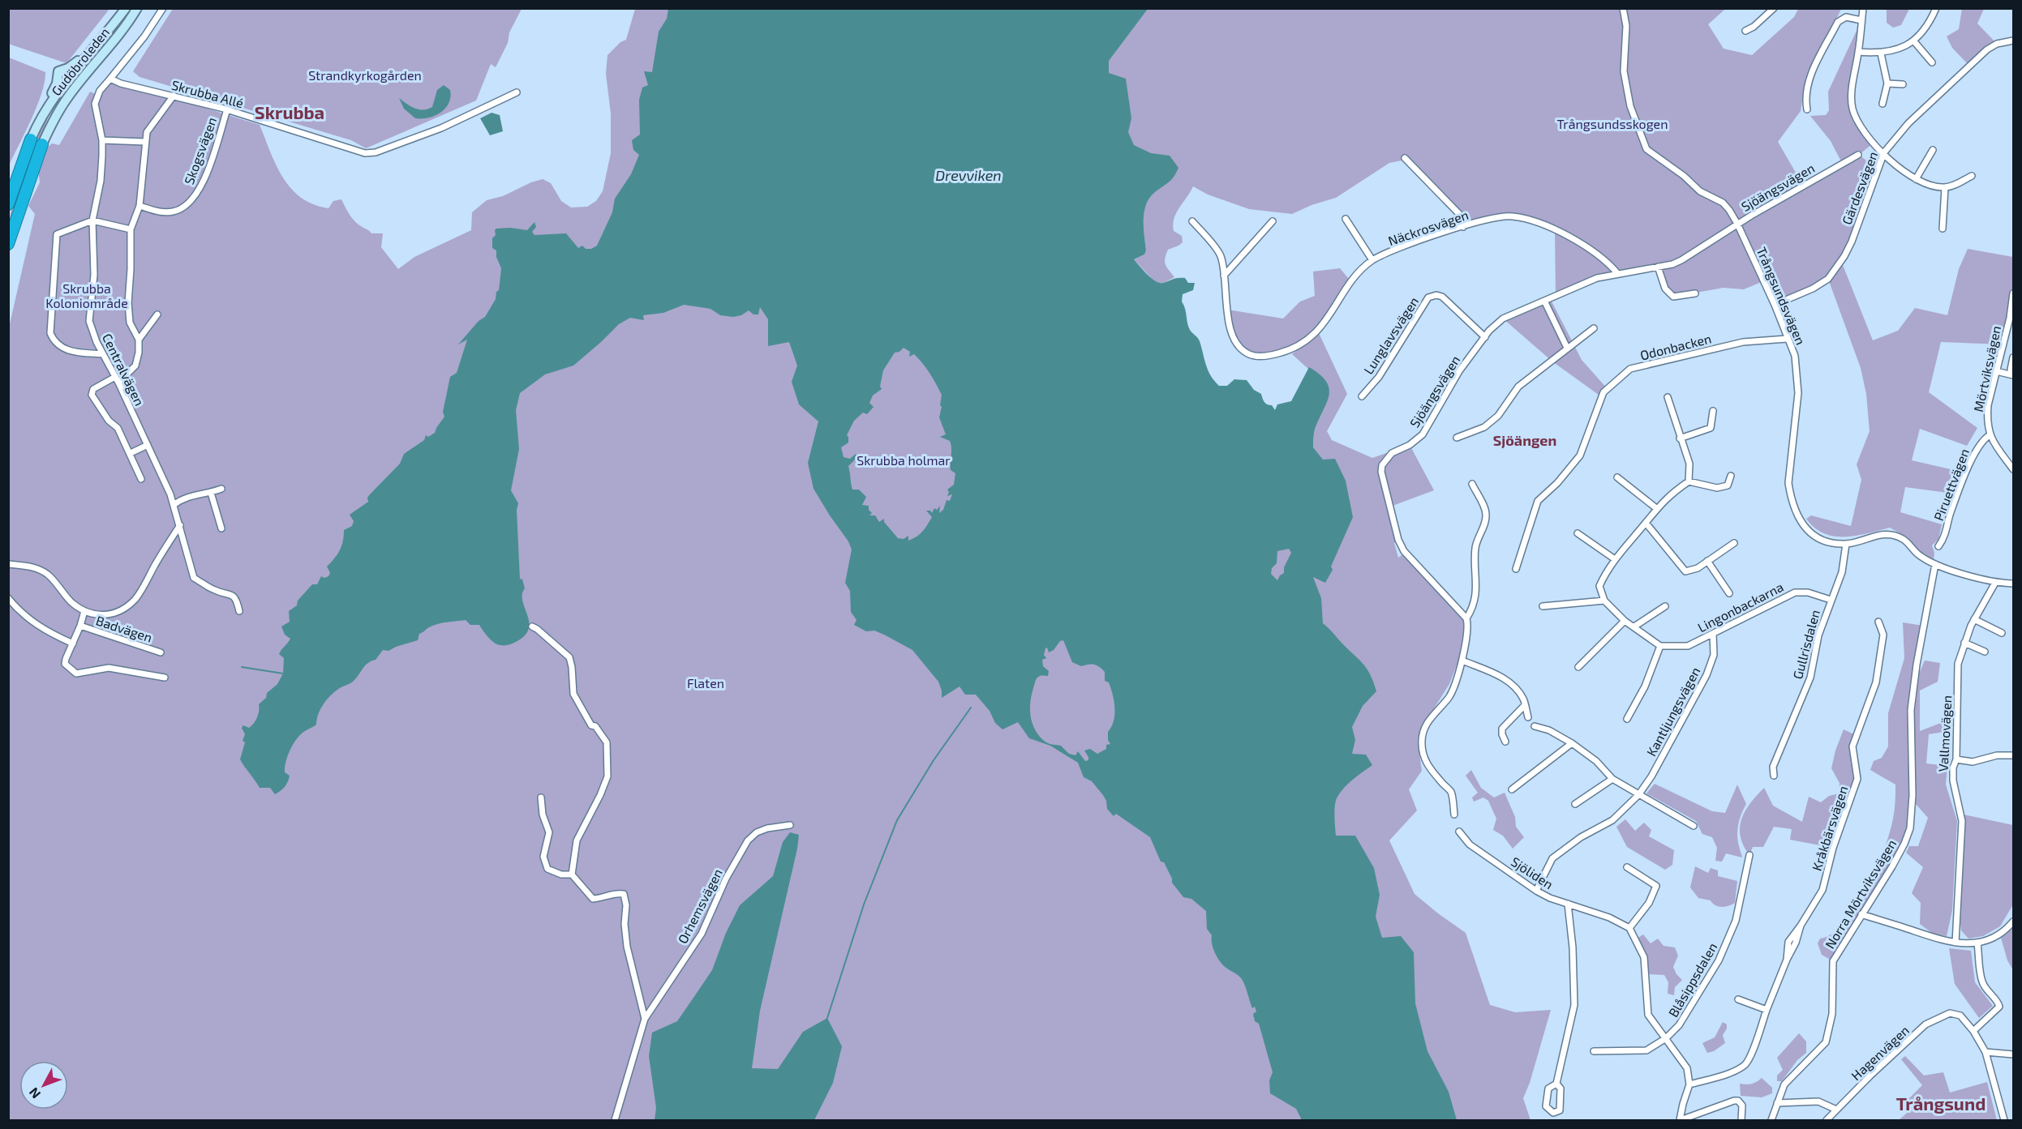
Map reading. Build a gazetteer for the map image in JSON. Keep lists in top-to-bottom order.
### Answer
{
  "streets": {
    "highway": ["Gudöbroleden"],
    "street": [
      "Skrubba Allé",
      "Skogsvägen",
      "Sjöängsvägen",
      "Gärdesvägen",
      "Näckrosvägen",
      "Trångsundsvägen",
      "Lunglavsvägen",
      "Odonbacken",
      "Mörtviksvägen",
      "Centralvägen",
      "Piruettvägen",
      "Lingonbackarna",
      "Badvägen",
      "Gullrisdalen",
      "Kantljungsvägen",
      "Vallmovägen",
      "Kråkbärsvägen",
      "Sjöliden",
      "Norra Mörtviksvägen",
      "Orhemsvägen",
      "Blåsippsdalen",
      "Hagenvägen"
    ]
  },
  "crossings": [
    ["Skrubba Allé", "Skogsvägen"],
    ["Skrubba Allé", "Centralvägen"],
    ["Sjöängsvägen", "Näckrosvägen"],
    ["Sjöängsvägen", "Trångsundsvägen"],
    ["Sjöängsvägen", "Lunglavsvägen"],
    ["Gärdesvägen", "Trångsundsvägen"],
    ["Trångsundsvägen", "Odonbacken"],
    ["Trångsundsvägen", "Gullrisdalen"],
    ["Trångsundsvägen", "Vallmovägen"],
    ["Trångsundsvägen", "Norra Mörtviksvägen"],
    ["Mörtviksvägen", "Piruettvägen"],
    ["Lingonbackarna", "Gullrisdalen"],
    ["Lingonbackarna", "Kantljungsvägen"],
    ["Kantljungsvägen", "Sjöliden"]
  ],
  "districts": ["Skrubba", "Sjöängen", "Trångsund"],
  "water": ["Drevviken"],
  "parks": [
    "Strandkyrkogården",
    "Trångsundsskogen",
    "Skrubba Koloniområde",
    "Skrubba holmar",
    "Flaten"
  ],
  "north": "bottom left"
}
